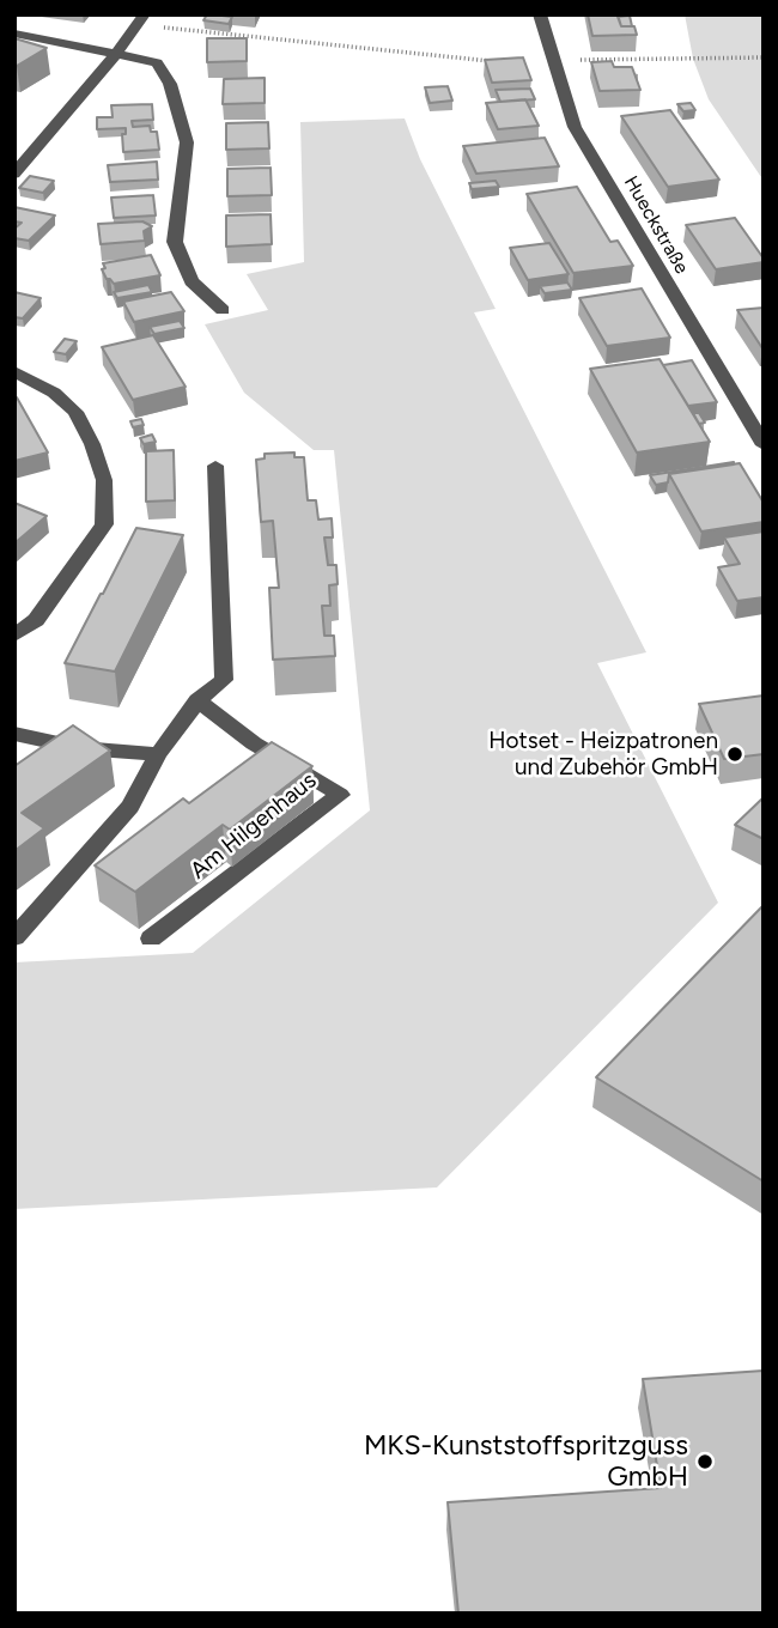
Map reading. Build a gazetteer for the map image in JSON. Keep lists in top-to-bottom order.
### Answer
{
  "streets": {
    "street": ["Hueckstraße", "Am Hilgenhaus"]
  },
  "places": ["Hotset - Heizpatronen und Zubehör GmbH", "MKS-Kunststoffspritzguss GmbH"]
}
